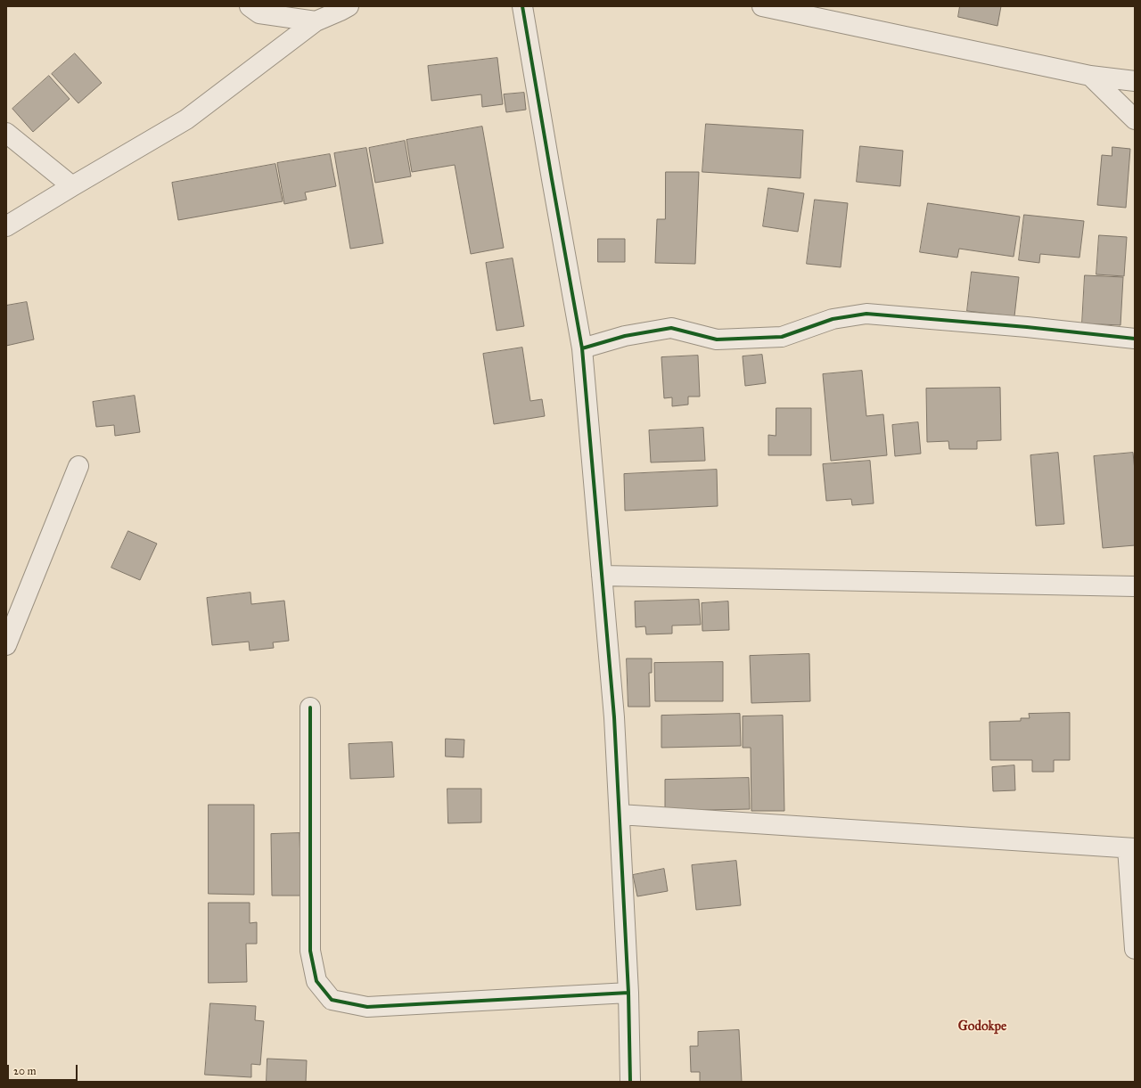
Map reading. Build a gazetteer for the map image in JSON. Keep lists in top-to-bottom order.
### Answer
{
  "districts": ["Godokpe"],
  "scale_bar": "20 m"
}
